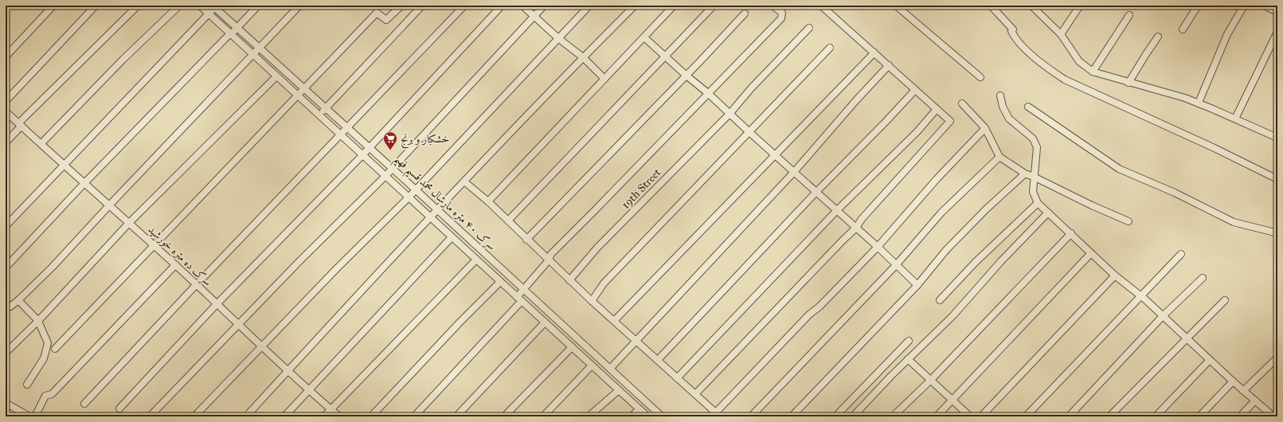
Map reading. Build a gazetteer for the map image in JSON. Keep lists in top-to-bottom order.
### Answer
{
  "streets": {
    "street": ["19th Street", "سرک ۴۰ متره مارشال محمد قسیم فهیم", "سرک ده متره خورشید"]
  },
  "places": {
    "supermarket": ["خشکبار و برنج"]
  }
}
